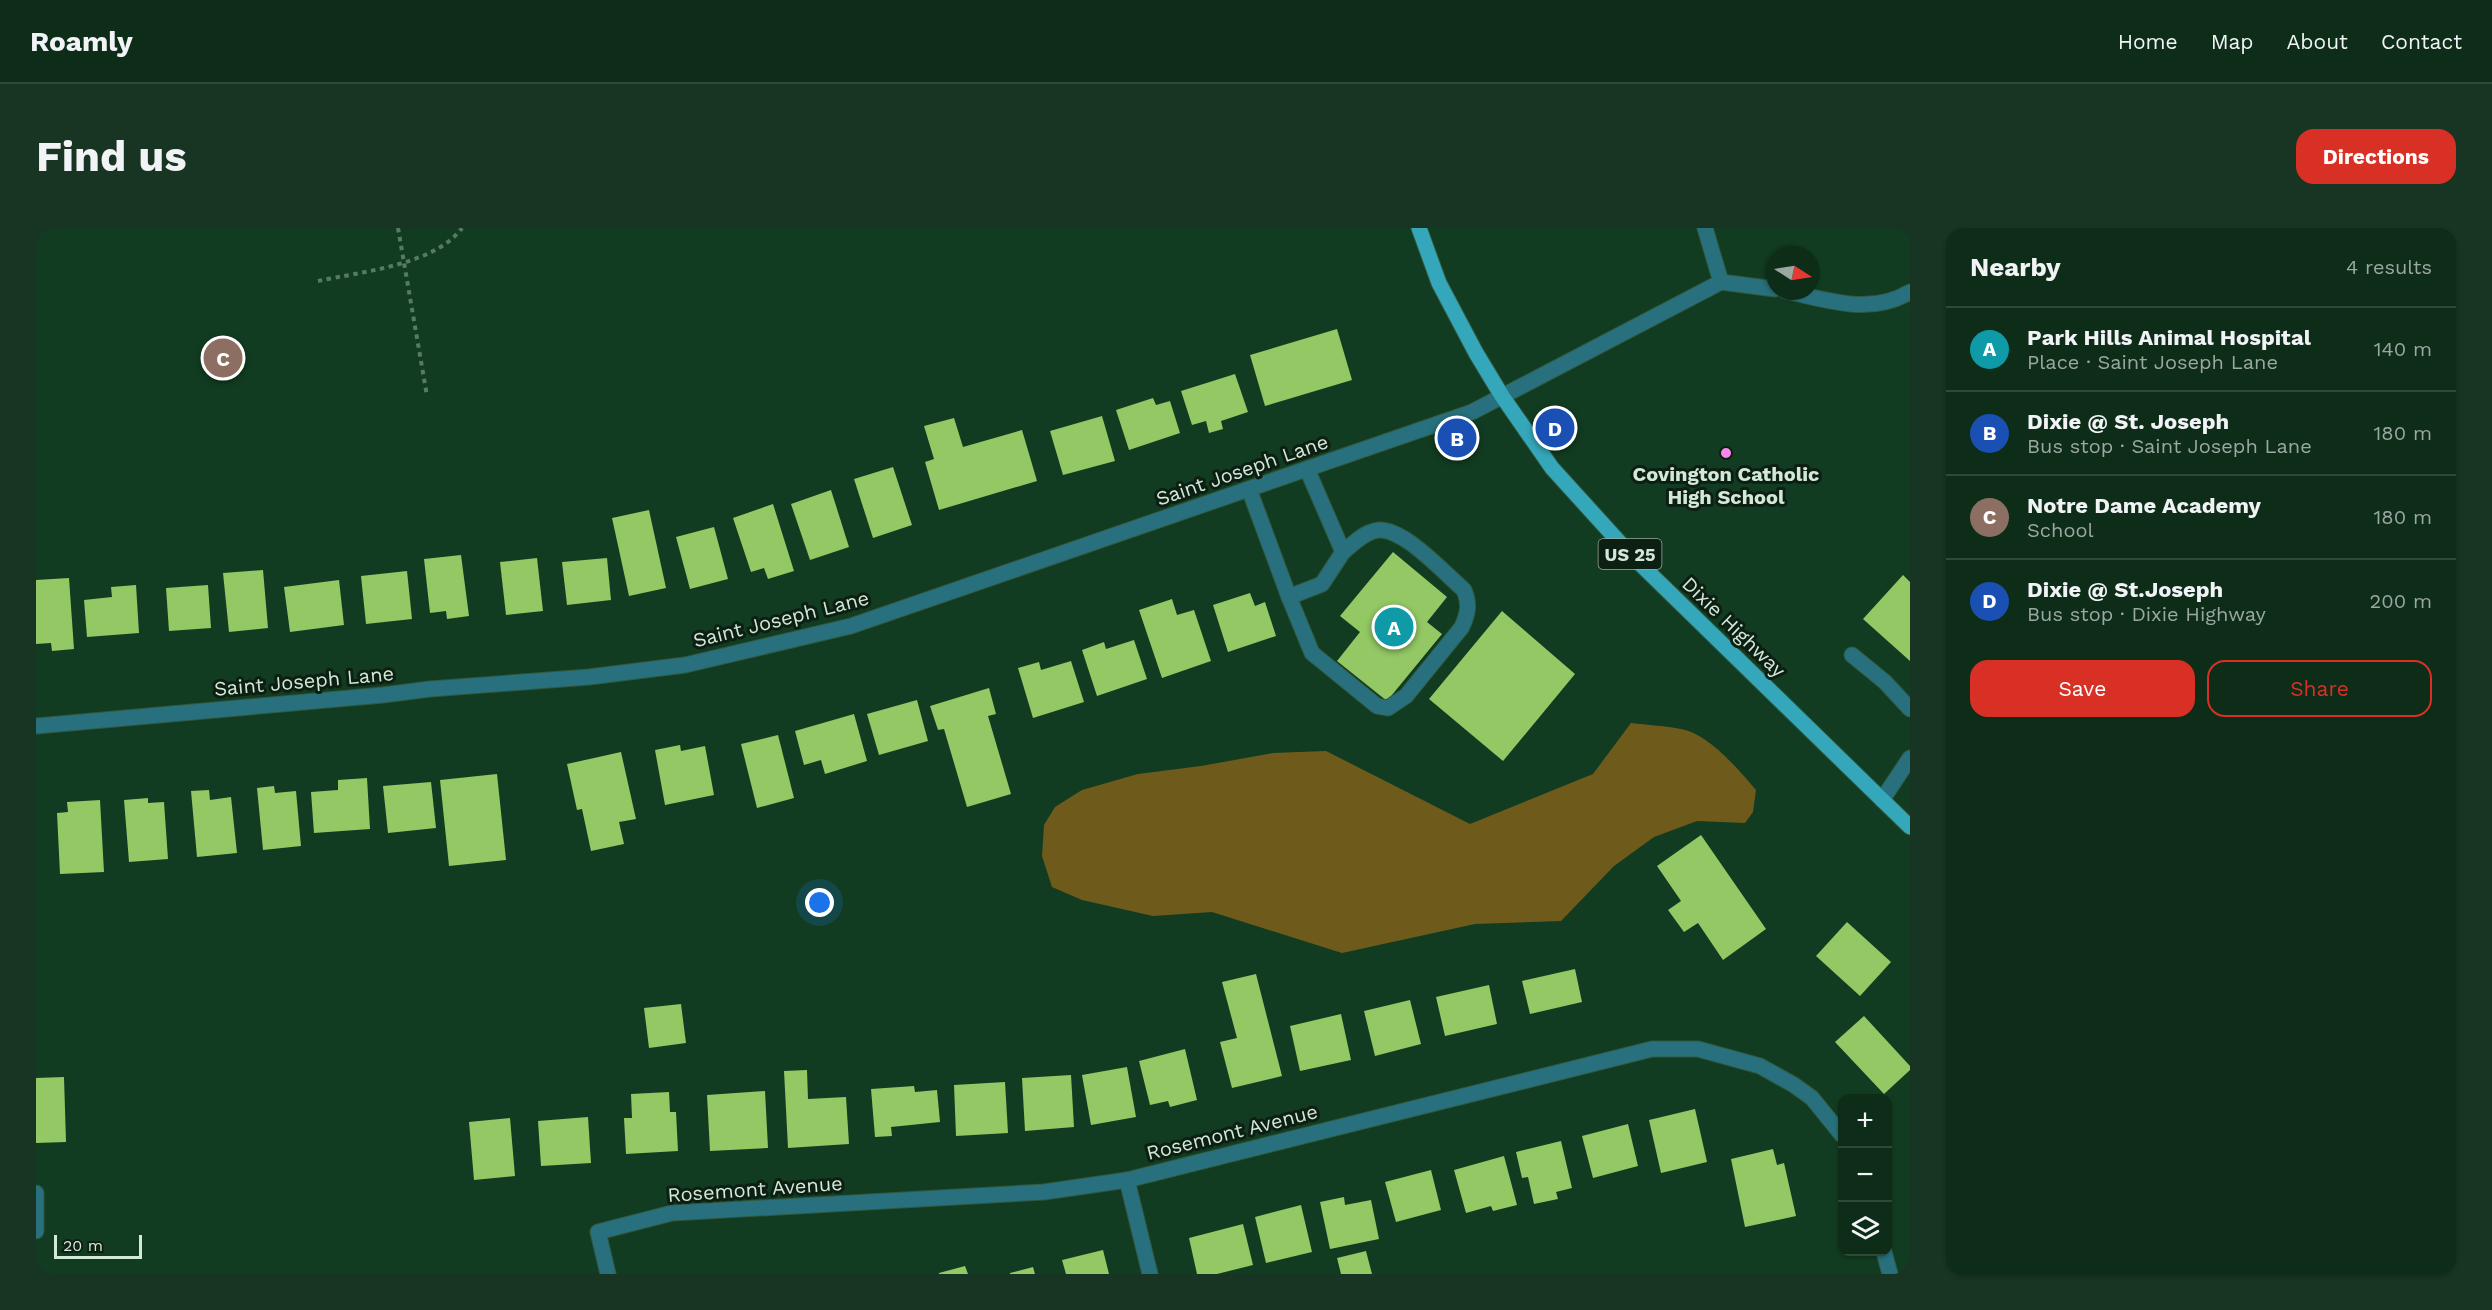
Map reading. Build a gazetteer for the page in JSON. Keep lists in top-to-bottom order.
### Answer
{
  "streets": {
    "main road": ["US 25", "Dixie Highway"],
    "street": ["Saint Joseph Lane", "Rosemont Avenue"]
  },
  "crossings": [
    ["Saint Joseph Lane", "Dixie Highway"]
  ],
  "places": ["Covington Catholic High School"],
  "scale_bar": "20 m",
  "north": "right",
  "page": {
    "header": "Roamly",
    "nav": [
      "Home",
      "Map",
      "About",
      "Contact"
    ],
    "buttons": [
      "Directions",
      ["Save", "Share"]
    ],
    "title": "Find us",
    "heading": ["Nearby", "4 results"],
    "list": [
      {
        "mark": "A",
        "name": "Park Hills Animal Hospital",
        "note": "Place · Saint Joseph Lane",
        "value": "140 m"
      },
      {
        "mark": "B",
        "name": "Dixie @ St. Joseph",
        "note": "Bus stop · Saint Joseph Lane",
        "value": "180 m"
      },
      {
        "mark": "C",
        "name": "Notre Dame Academy",
        "note": "School",
        "value": "180 m"
      },
      {
        "mark": "D",
        "name": "Dixie @ St.Joseph",
        "note": "Bus stop · Dixie Highway",
        "value": "200 m"
      }
    ],
    "pins": [
      "C",
      "D",
      "B",
      "A"
    ],
    "map_buttons": ["+", "−"],
    "scale": "20 m"
  }
}
